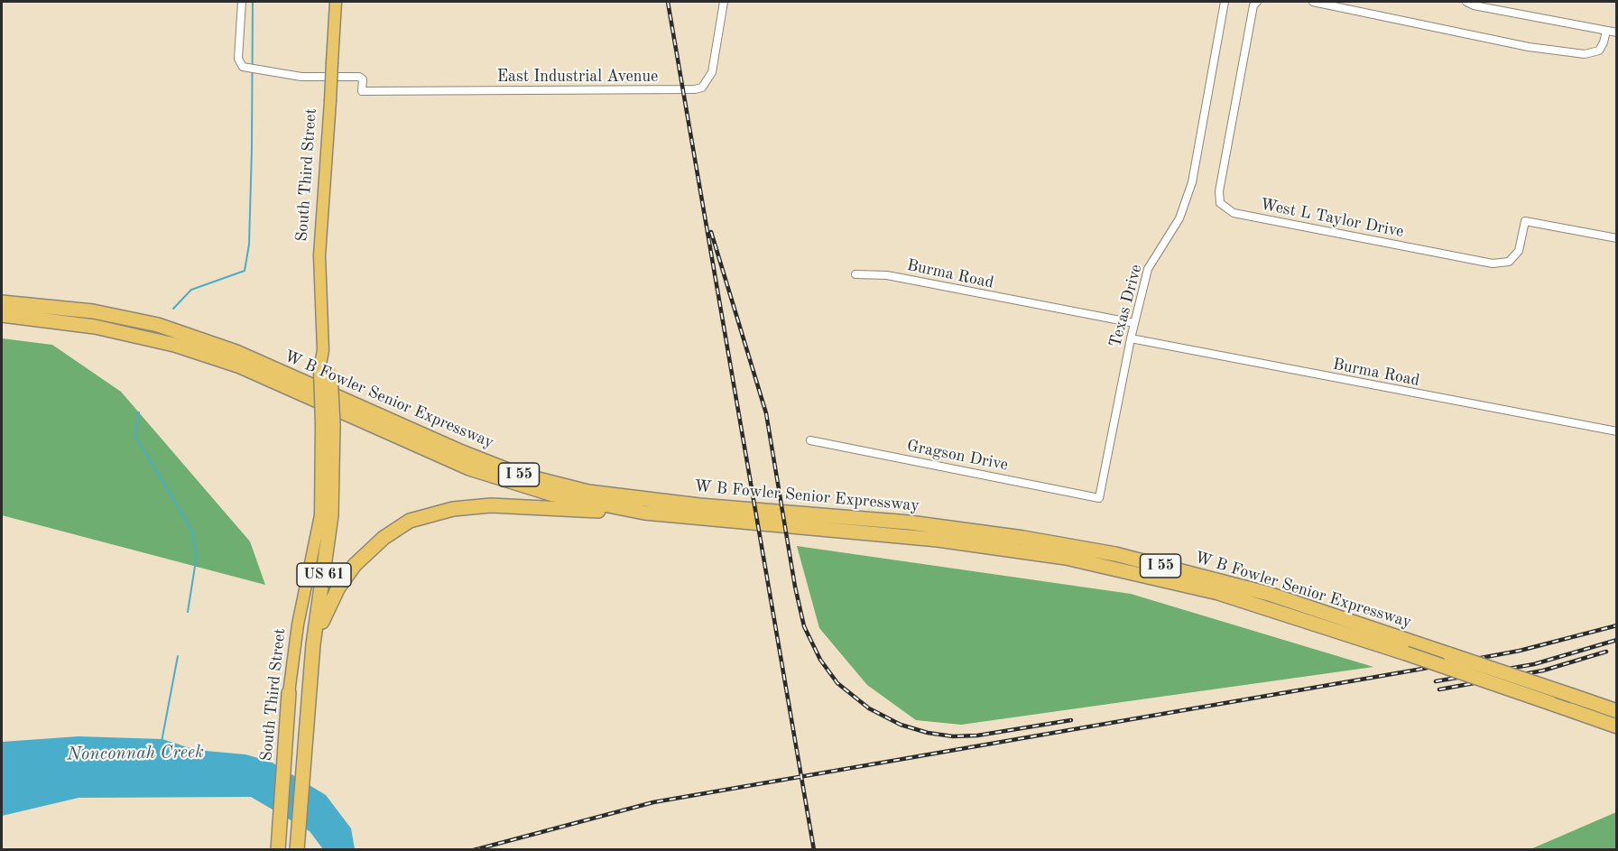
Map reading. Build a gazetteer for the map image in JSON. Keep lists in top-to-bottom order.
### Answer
{
  "streets": {
    "highway": [
      "South Third Street",
      "W B Fowler Senior Expressway",
      "I 55",
      "US 61"
    ],
    "street": [
      "East Industrial Avenue",
      "West L Taylor Drive",
      "Burma Road",
      "Texas Drive",
      "Gragson Drive"
    ]
  },
  "crossings": [
    ["Burma Road", "Texas Drive"],
    ["Texas Drive", "Gragson Drive"]
  ],
  "water": ["Nonconnah Creek"]
}
